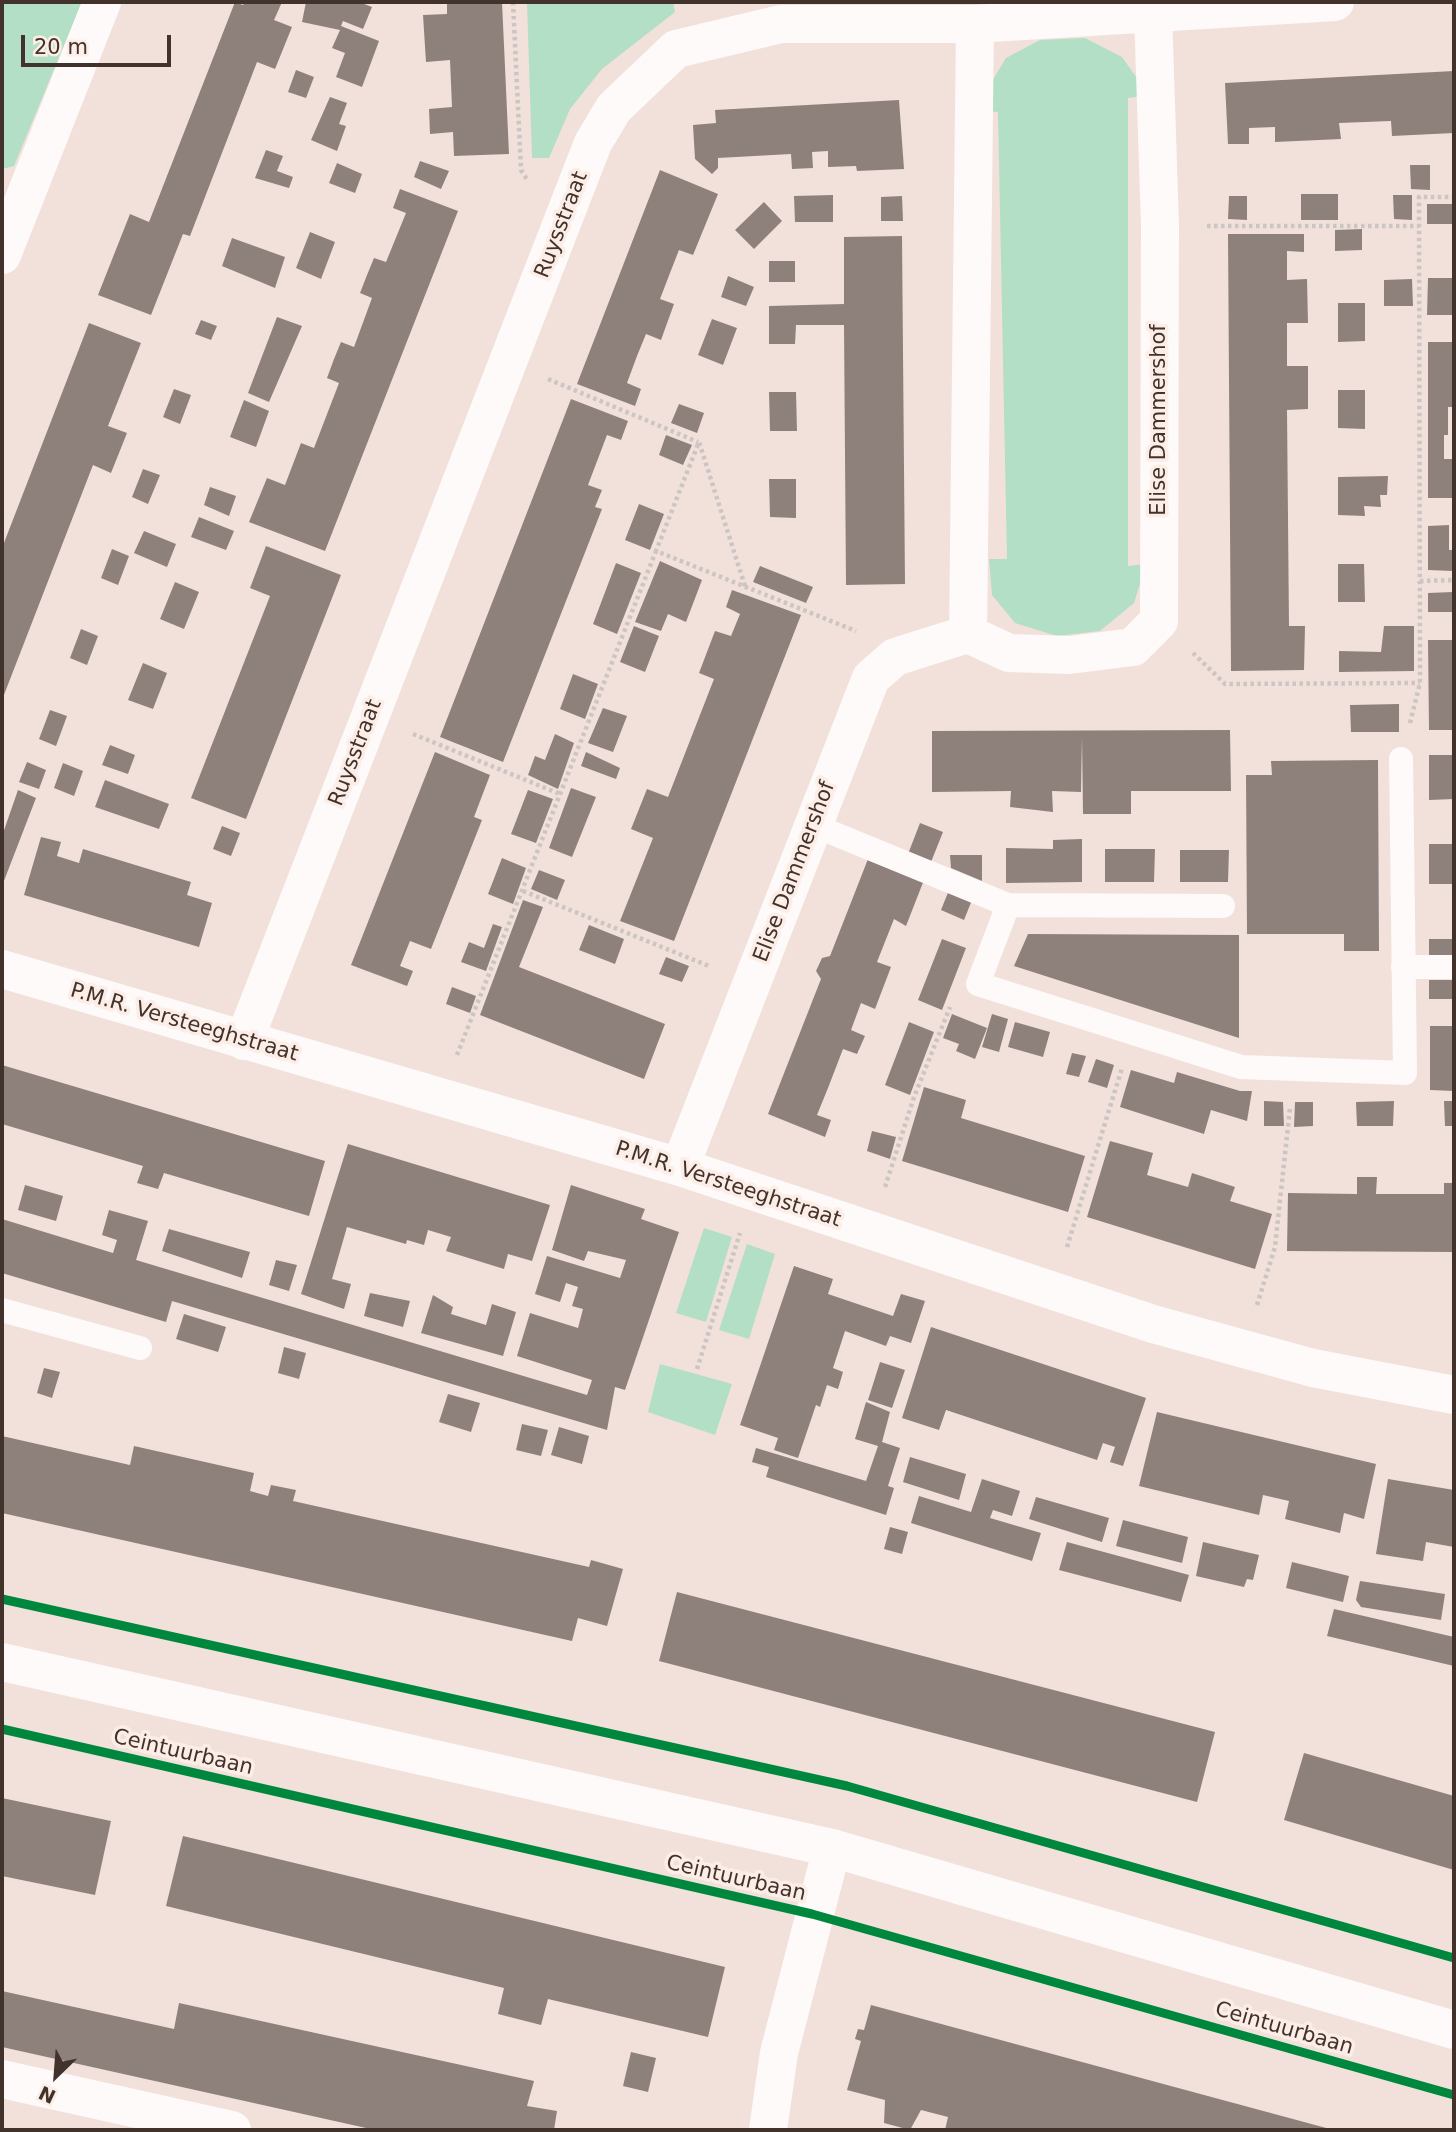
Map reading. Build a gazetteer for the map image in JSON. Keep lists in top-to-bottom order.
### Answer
{
  "streets": {
    "street": ["Ruysstraat", "Elise Dammershof", "P.M.R. Versteeghstraat"],
    "cycle path": ["Ceintuurbaan"]
  },
  "crossings": [
    ["Ruysstraat", "Elise Dammershof"],
    ["Ruysstraat", "P.M.R. Versteeghstraat"],
    ["Elise Dammershof", "P.M.R. Versteeghstraat"]
  ],
  "scale_bar": "20 m",
  "north": "bottom left"
}
